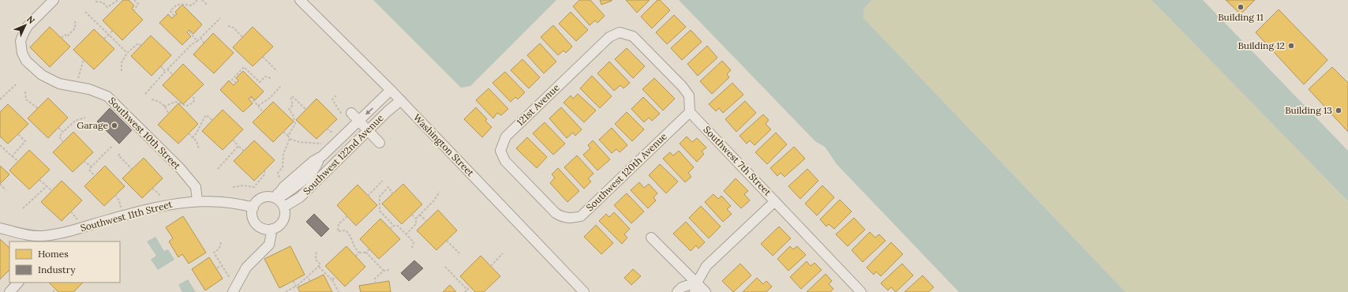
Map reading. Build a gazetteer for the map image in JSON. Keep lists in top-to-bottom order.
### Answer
{
  "streets": {
    "street": [
      "121st Avenue",
      "Southwest 10th Street",
      "Washington Street",
      "Southwest 122nd Avenue",
      "Southwest 7th Street",
      "Southwest 120th Avenue",
      "Southwest 11th Street"
    ]
  },
  "crossings": [
    ["121st Avenue", "Southwest 7th Street"],
    ["121st Avenue", "Southwest 120th Avenue"],
    ["Southwest 10th Street", "Southwest 11th Street"],
    ["Washington Street", "Southwest 122nd Avenue"],
    ["Southwest 122nd Avenue", "Southwest 11th Street"],
    ["Southwest 7th Street", "Southwest 120th Avenue"]
  ],
  "places": [
    "Building 11",
    "Building 12",
    "Building 13",
    "Garage"
  ],
  "legend": ["Homes", "Industry"],
  "north": "top right"
}
